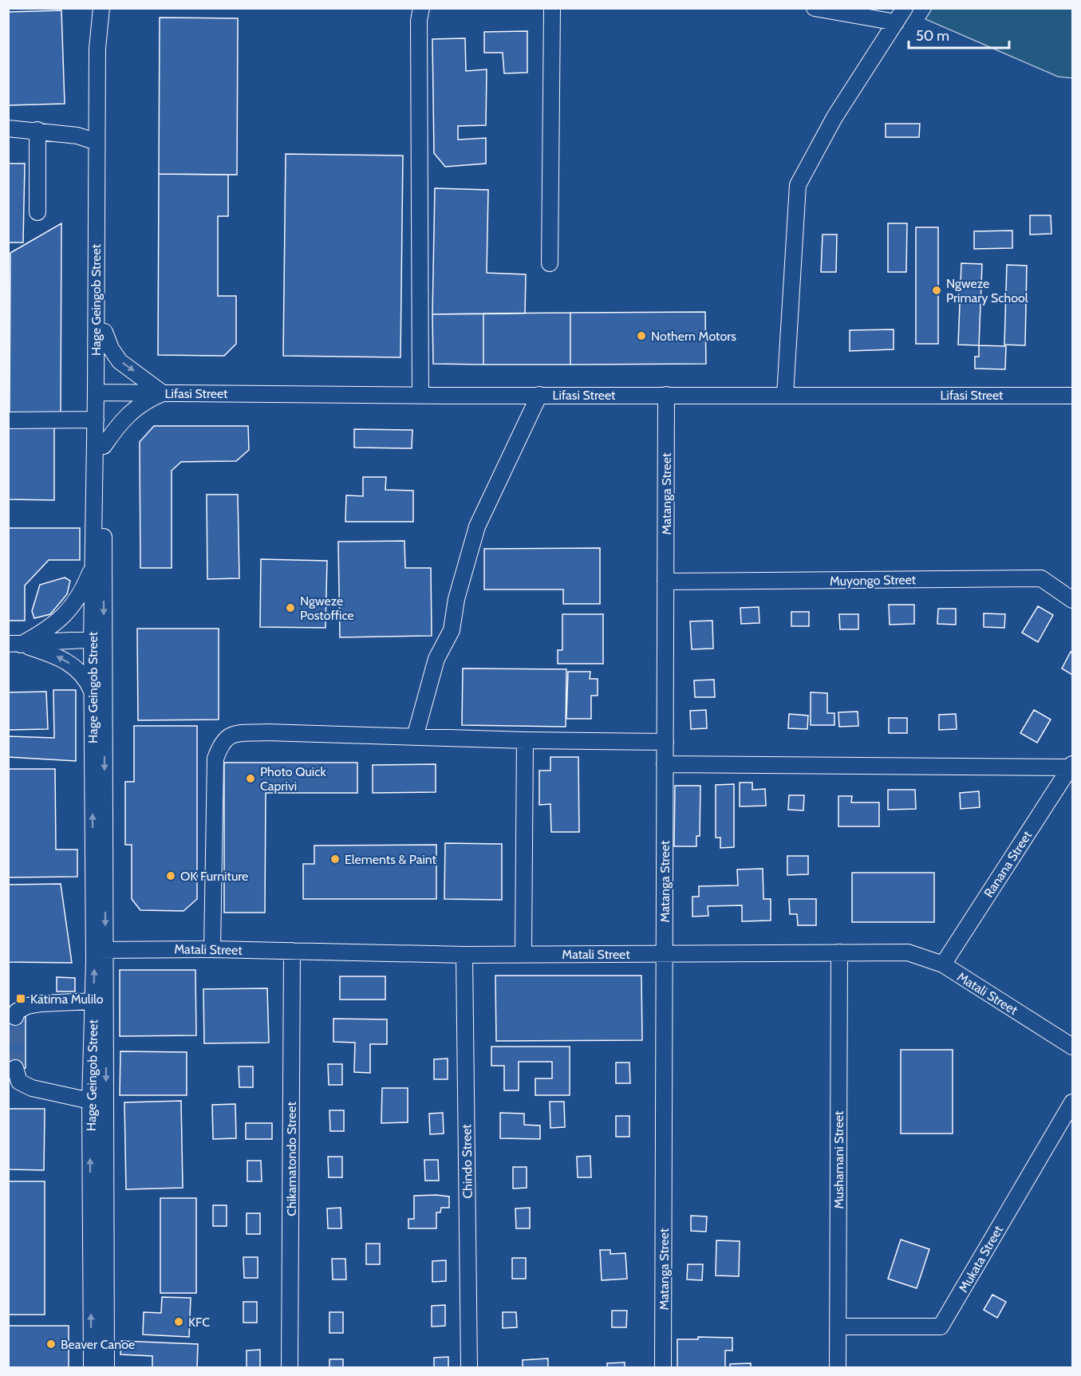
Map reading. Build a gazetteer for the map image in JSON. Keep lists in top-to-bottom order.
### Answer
{
  "streets": {
    "street": [
      "Hage Geingob Street",
      "Lifasi Street",
      "Matanga Street",
      "Muyongo Street",
      "Ranana Street",
      "Matali Street",
      "Chikamatondo Street",
      "Mushamani Street",
      "Chindo Street",
      "Mukata Street"
    ]
  },
  "crossings": [
    ["Hage Geingob Street", "Lifasi Street"],
    ["Hage Geingob Street", "Matali Street"],
    ["Lifasi Street", "Matanga Street"],
    ["Matanga Street", "Muyongo Street"],
    ["Matanga Street", "Matali Street"],
    ["Ranana Street", "Matali Street"],
    ["Matali Street", "Chikamatondo Street"],
    ["Matali Street", "Mushamani Street"],
    ["Matali Street", "Chindo Street"],
    ["Mushamani Street", "Mukata Street"]
  ],
  "places": {
    "other": [
      "Ngweze Primary School",
      "Nothern Motors",
      "Ngweze Postoffice",
      "Photo Quick Caprivi",
      "Elements & Paint",
      "OK Furniture",
      "KFC",
      "Beaver Canoe"
    ],
    "transit": ["Katima Mulilo"]
  },
  "scale_bar": "50 m"
}
